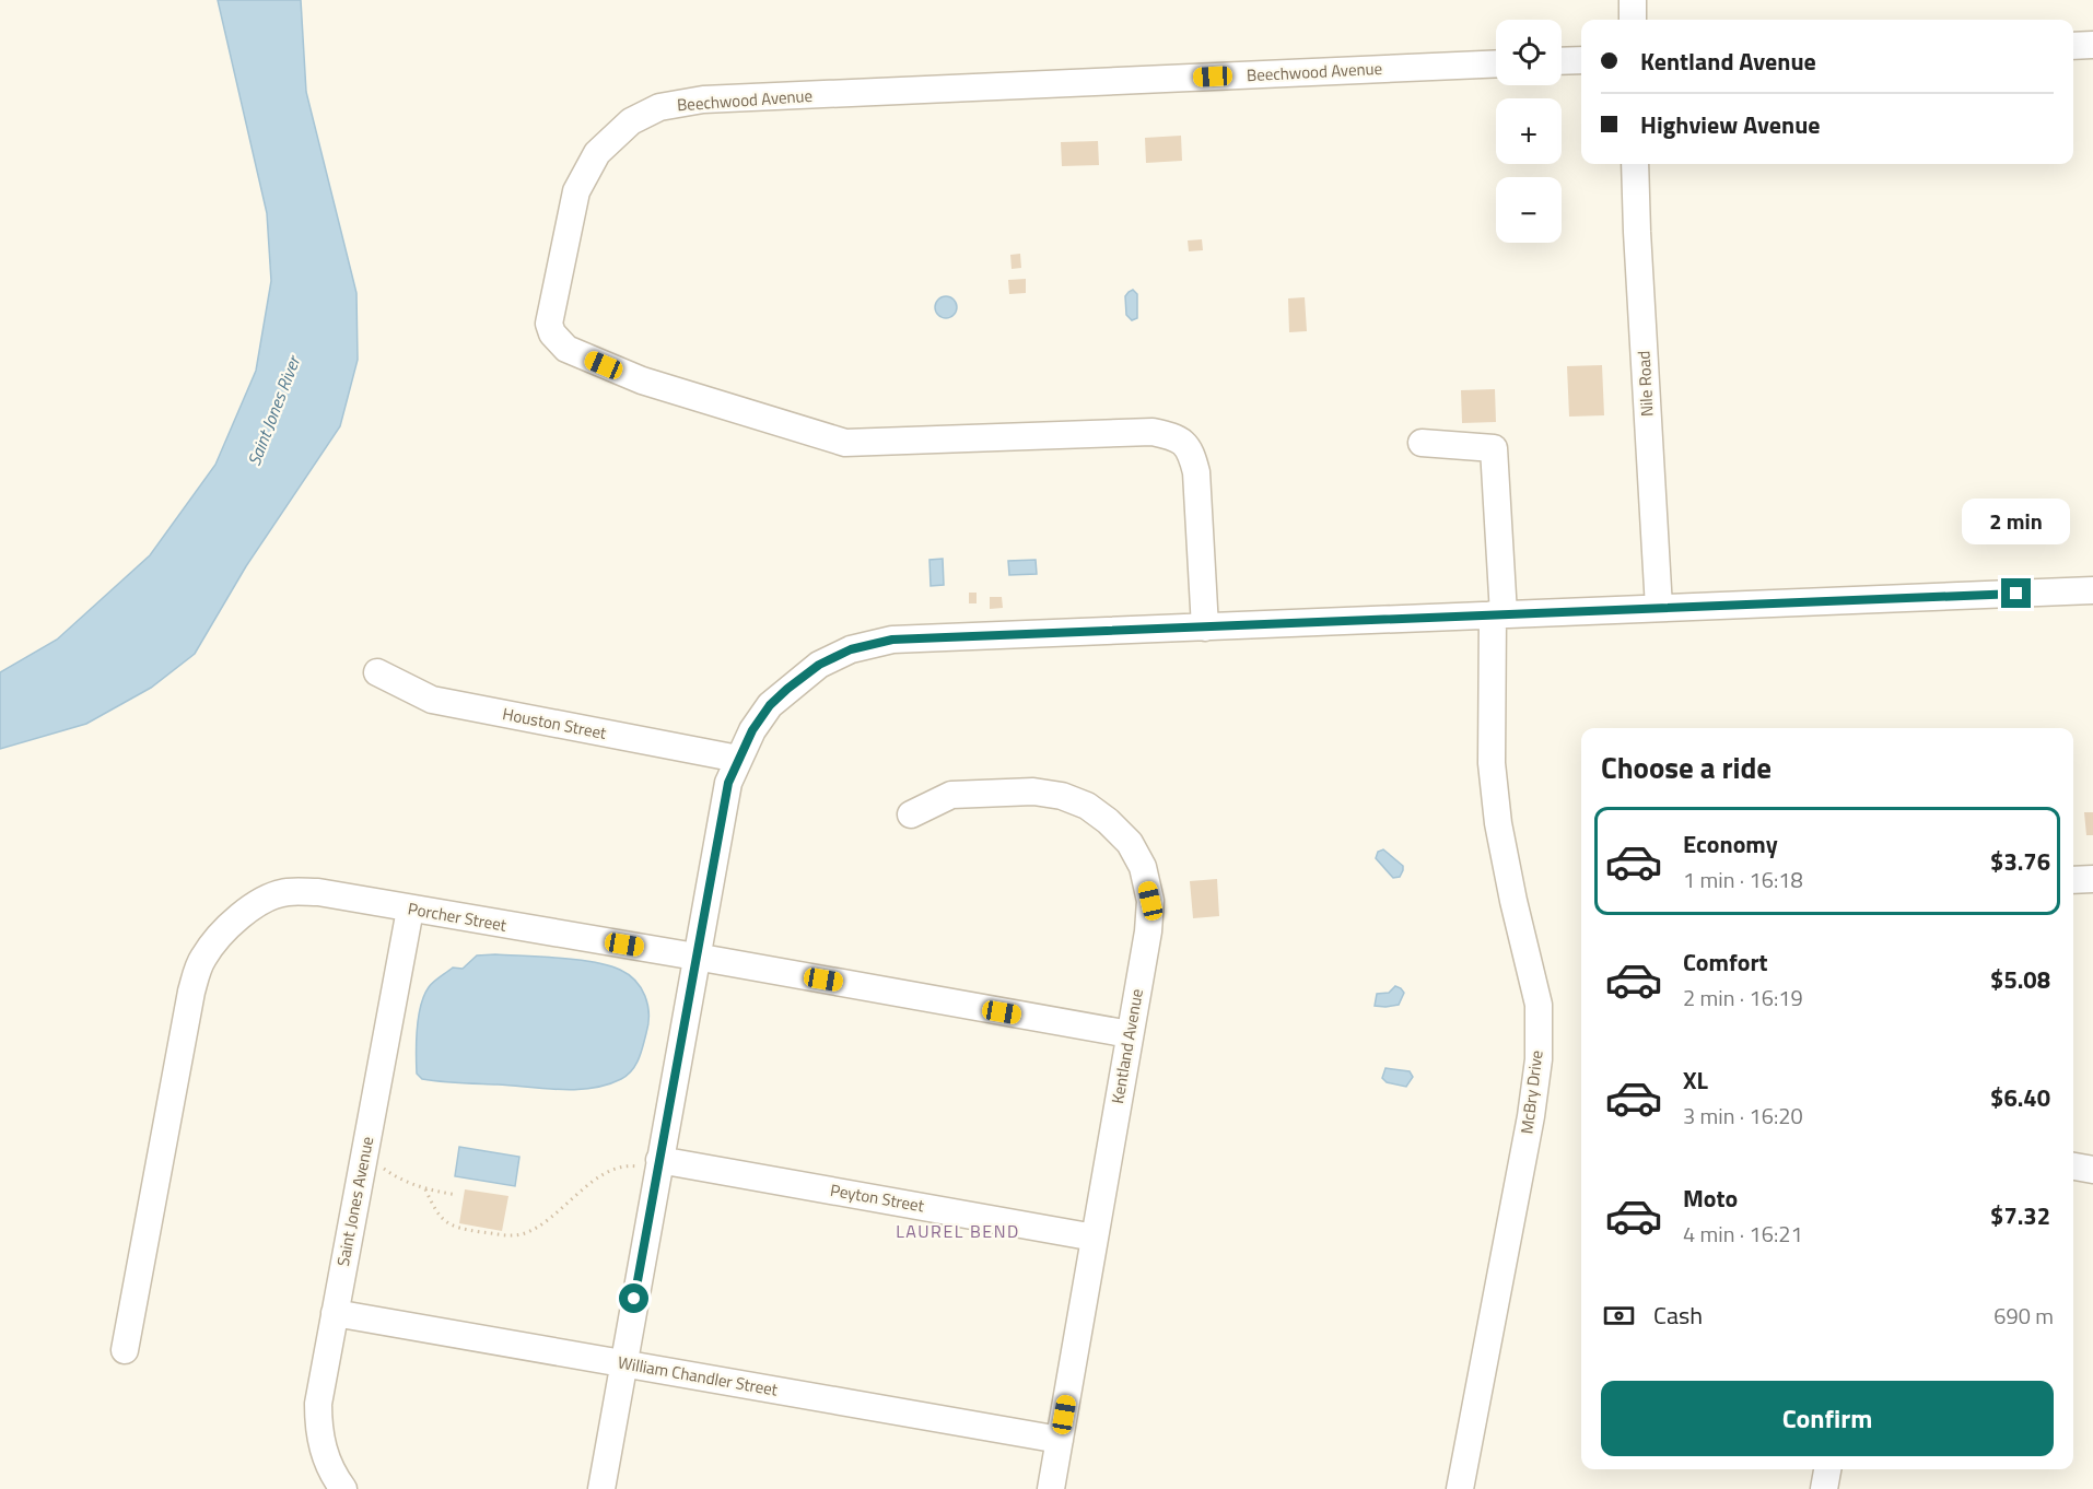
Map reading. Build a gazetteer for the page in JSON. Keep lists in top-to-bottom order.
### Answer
{
  "streets": {
    "street": [
      "Beechwood Avenue",
      "Nile Road",
      "Houston Street",
      "Porcher Street",
      "Kentland Avenue",
      "McBry Drive",
      "Peyton Street",
      "Saint Jones Avenue",
      "William Chandler Street"
    ]
  },
  "crossings": [
    ["Porcher Street", "Kentland Avenue"],
    ["Porcher Street", "Saint Jones Avenue"],
    ["Kentland Avenue", "Peyton Street"],
    ["Kentland Avenue", "William Chandler Street"],
    ["Saint Jones Avenue", "William Chandler Street"]
  ],
  "districts": ["LAUREL BEND"],
  "water": ["Saint Jones River"],
  "page": {
    "map_buttons": ["+", "−"],
    "banner": ["Kentland Avenue", "Highview Avenue"],
    "bubble": "2 min",
    "heading": "Choose a ride",
    "list": [
      {
        "name": "Economy",
        "note": "1 min · 16:18",
        "value": "$3.76"
      },
      {
        "name": "Comfort",
        "note": "2 min · 16:19",
        "value": "$5.08"
      },
      {
        "name": "XL",
        "note": "3 min · 16:20",
        "value": "$6.40"
      },
      {
        "name": "Moto",
        "note": "4 min · 16:21",
        "value": "$7.32"
      }
    ],
    "pay": ["Cash", "690 m"],
    "buttons": "Confirm"
  }
}
